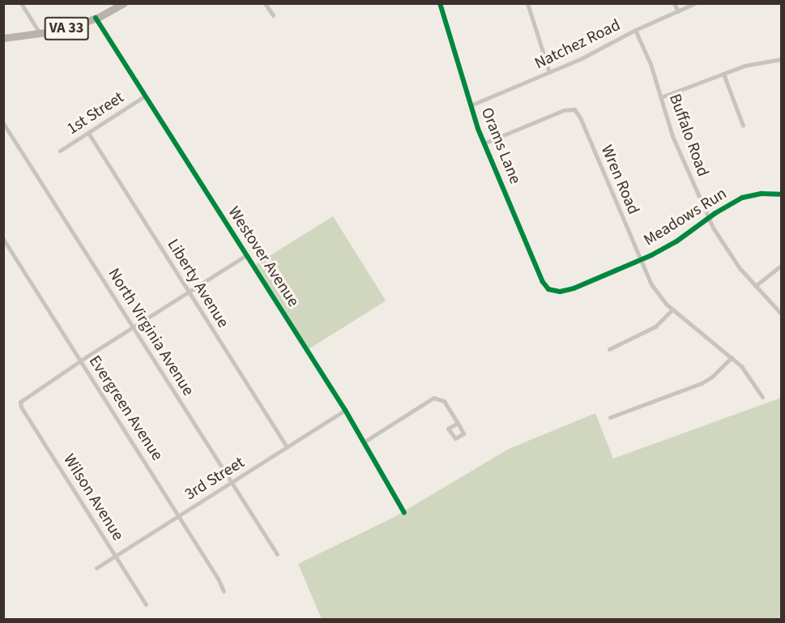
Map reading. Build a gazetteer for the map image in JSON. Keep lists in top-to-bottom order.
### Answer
{
  "streets": {
    "main road": ["VA 33"],
    "street": [
      "Natchez Road",
      "1st Street",
      "Buffalo Road",
      "Orams Lane",
      "Wren Road",
      "Meadows Run",
      "Westover Avenue",
      "Liberty Avenue",
      "North Virginia Avenue",
      "Evergreen Avenue",
      "3rd Street",
      "Wilson Avenue"
    ]
  },
  "crossings": [
    ["VA 33", "Westover Avenue"],
    ["Natchez Road", "Buffalo Road"],
    ["Natchez Road", "Orams Lane"],
    ["1st Street", "Westover Avenue"],
    ["1st Street", "Liberty Avenue"],
    ["Buffalo Road", "Meadows Run"],
    ["Orams Lane", "Wren Road"],
    ["Orams Lane", "Meadows Run"],
    ["Wren Road", "Meadows Run"],
    ["Westover Avenue", "3rd Street"],
    ["Liberty Avenue", "3rd Street"],
    ["North Virginia Avenue", "3rd Street"],
    ["Evergreen Avenue", "3rd Street"],
    ["Evergreen Avenue", "Wilson Avenue"],
    ["3rd Street", "Wilson Avenue"]
  ]
}
